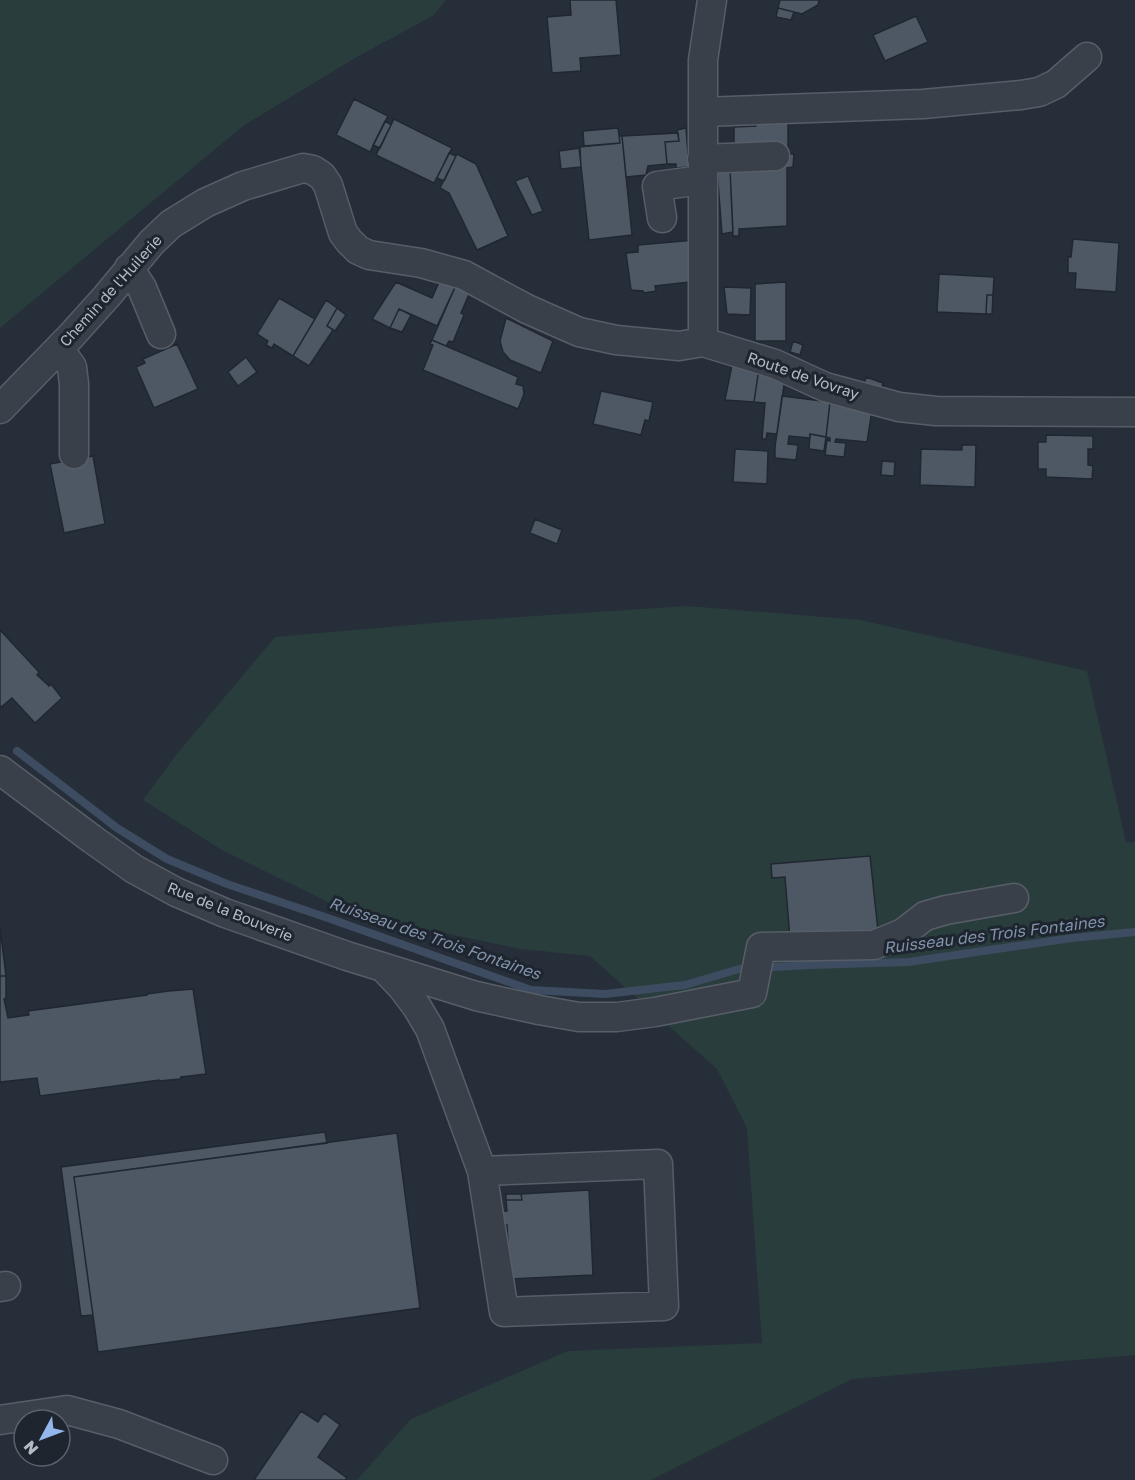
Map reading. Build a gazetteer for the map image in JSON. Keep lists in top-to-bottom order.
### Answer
{
  "streets": {
    "street": ["Chemin de l'Huilerie", "Route de Vovray", "Rue de la Bouverie"]
  },
  "crossings": [
    ["Chemin de l'Huilerie", "Route de Vovray"]
  ],
  "water": ["Ruisseau des Trois Fontaines"],
  "north": "bottom left"
}
